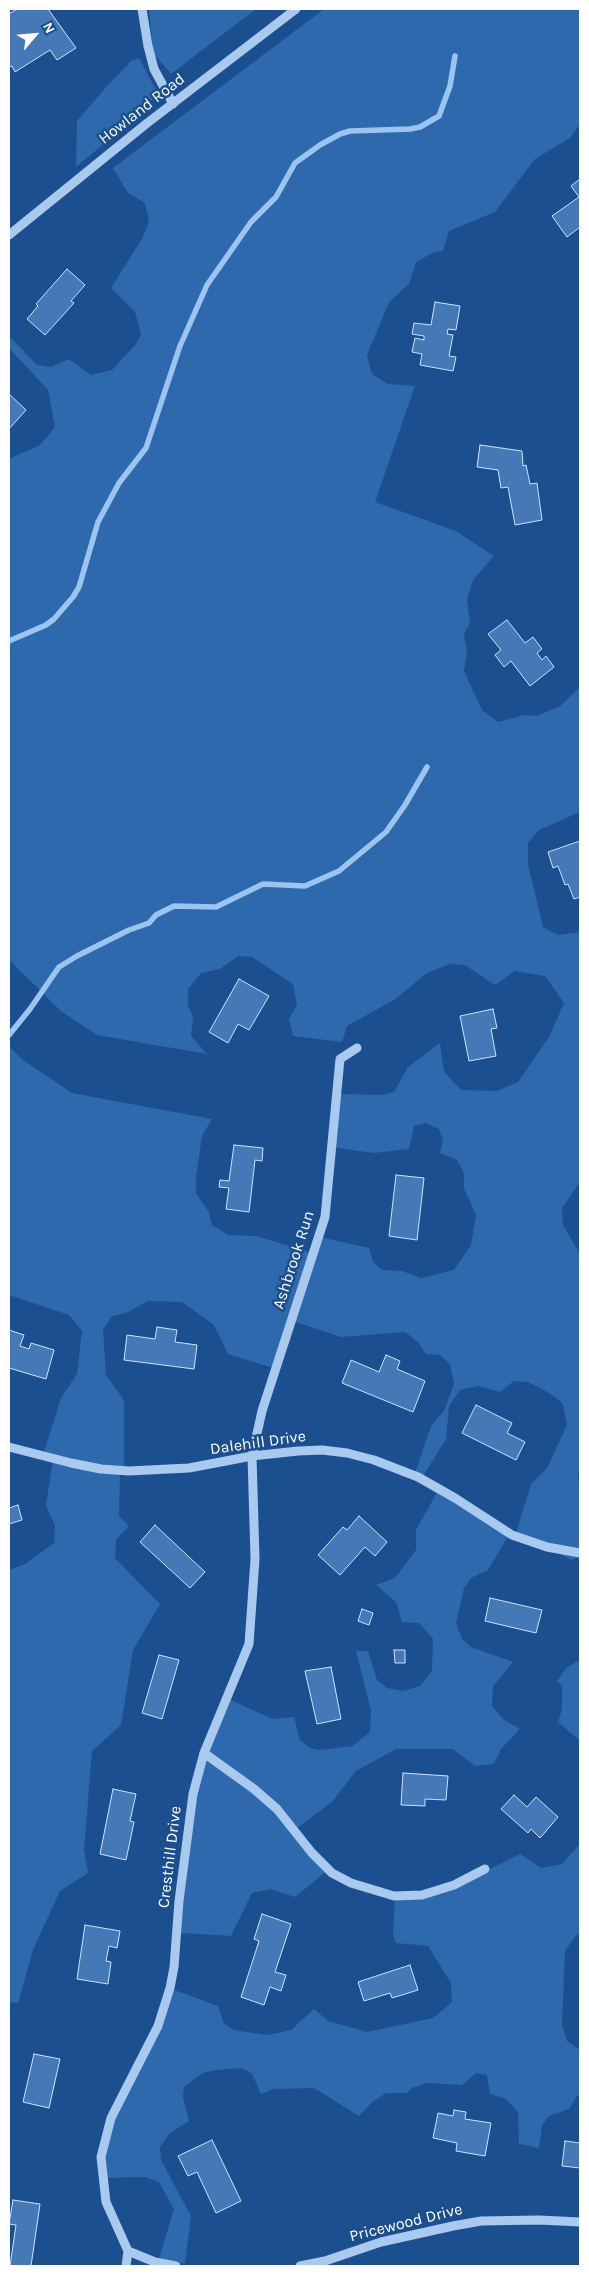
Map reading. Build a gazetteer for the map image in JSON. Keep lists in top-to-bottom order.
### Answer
{
  "streets": {
    "street": [
      "Howland Road",
      "Ashbrook Run",
      "Dalehill Drive",
      "Cresthill Drive",
      "Pricewood Drive"
    ]
  },
  "crossings": [
    ["Ashbrook Run", "Dalehill Drive"],
    ["Ashbrook Run", "Cresthill Drive"],
    ["Dalehill Drive", "Cresthill Drive"]
  ],
  "north": "top right"
}
